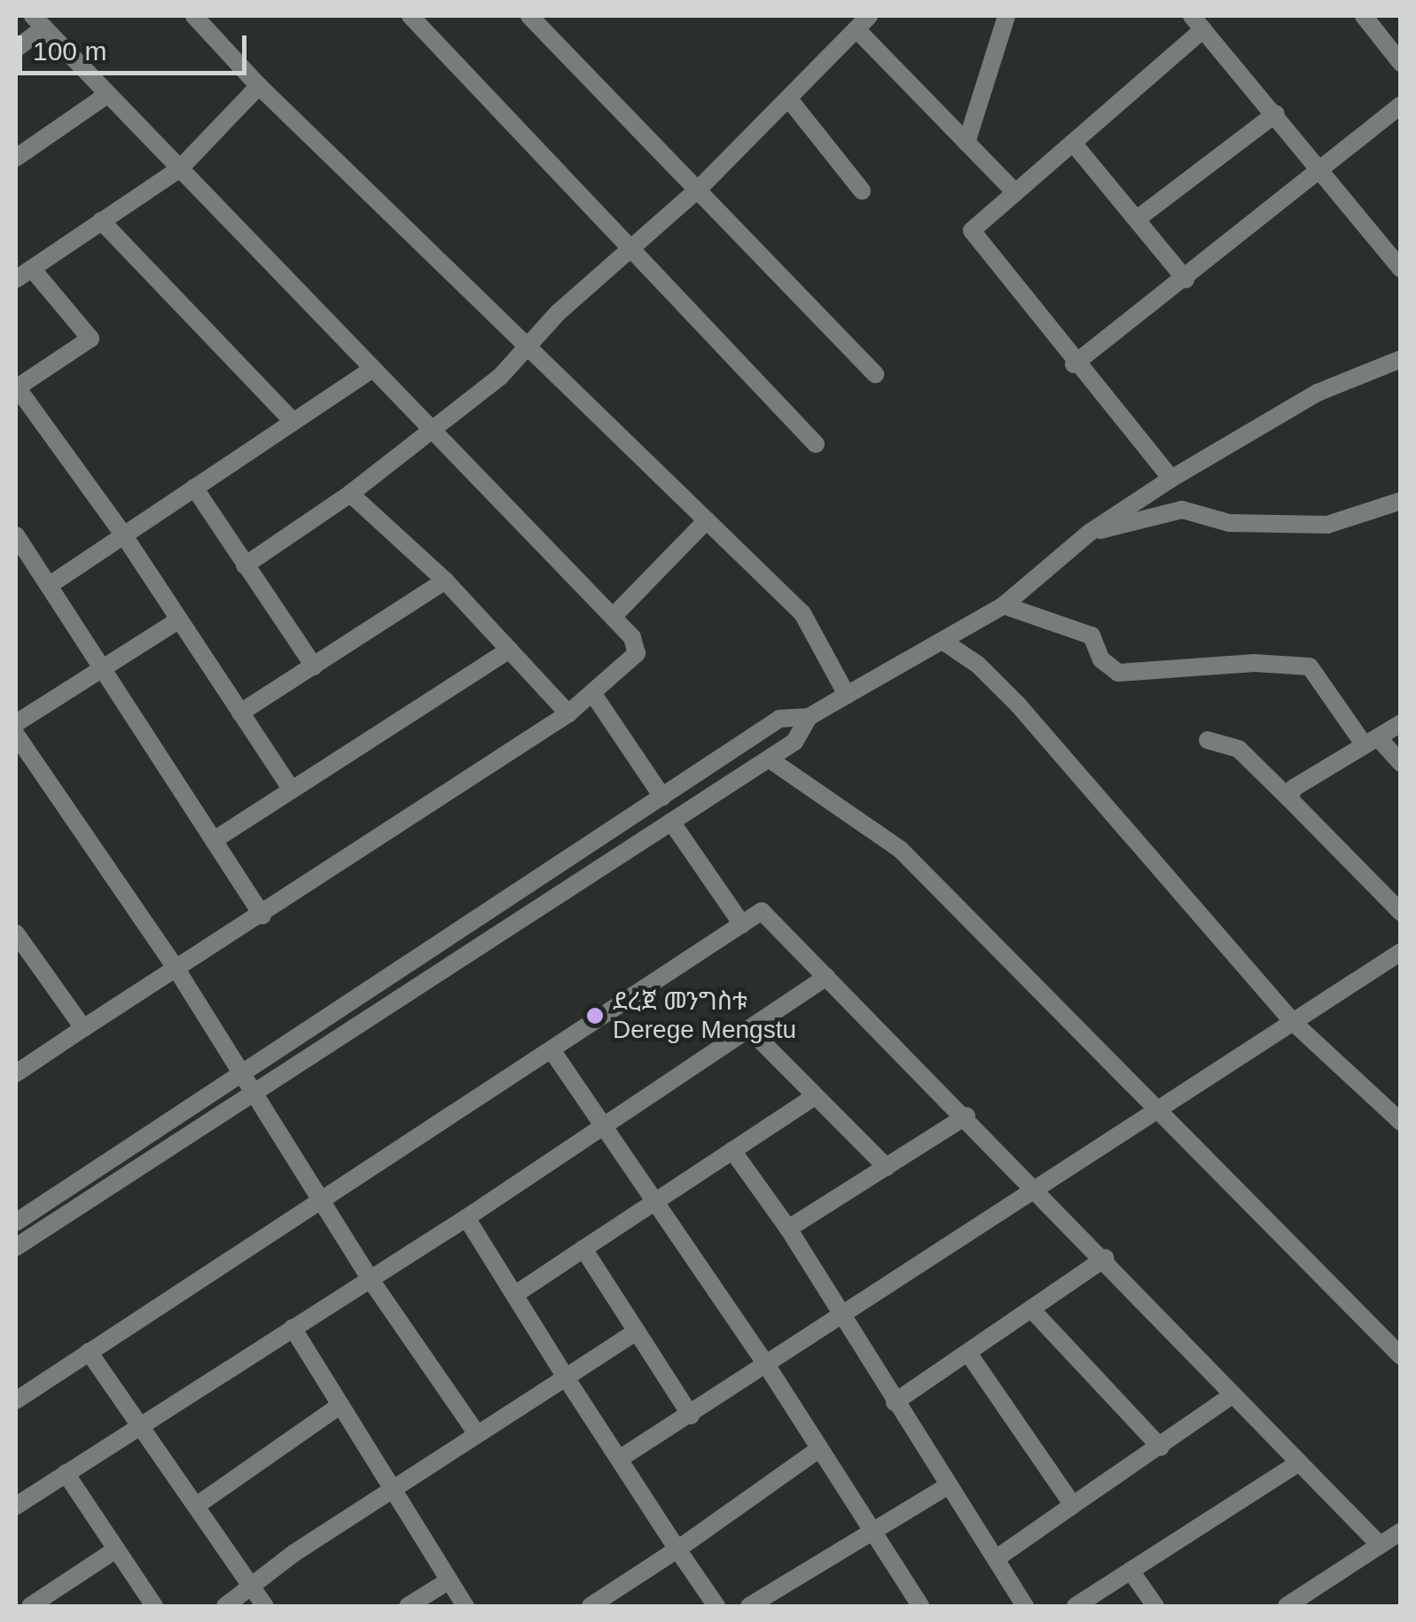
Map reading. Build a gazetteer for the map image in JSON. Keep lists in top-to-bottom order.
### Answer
{
  "places": ["ደረጀ መንግስቱ Derege Mengstu"],
  "scale_bar": "100 m"
}
